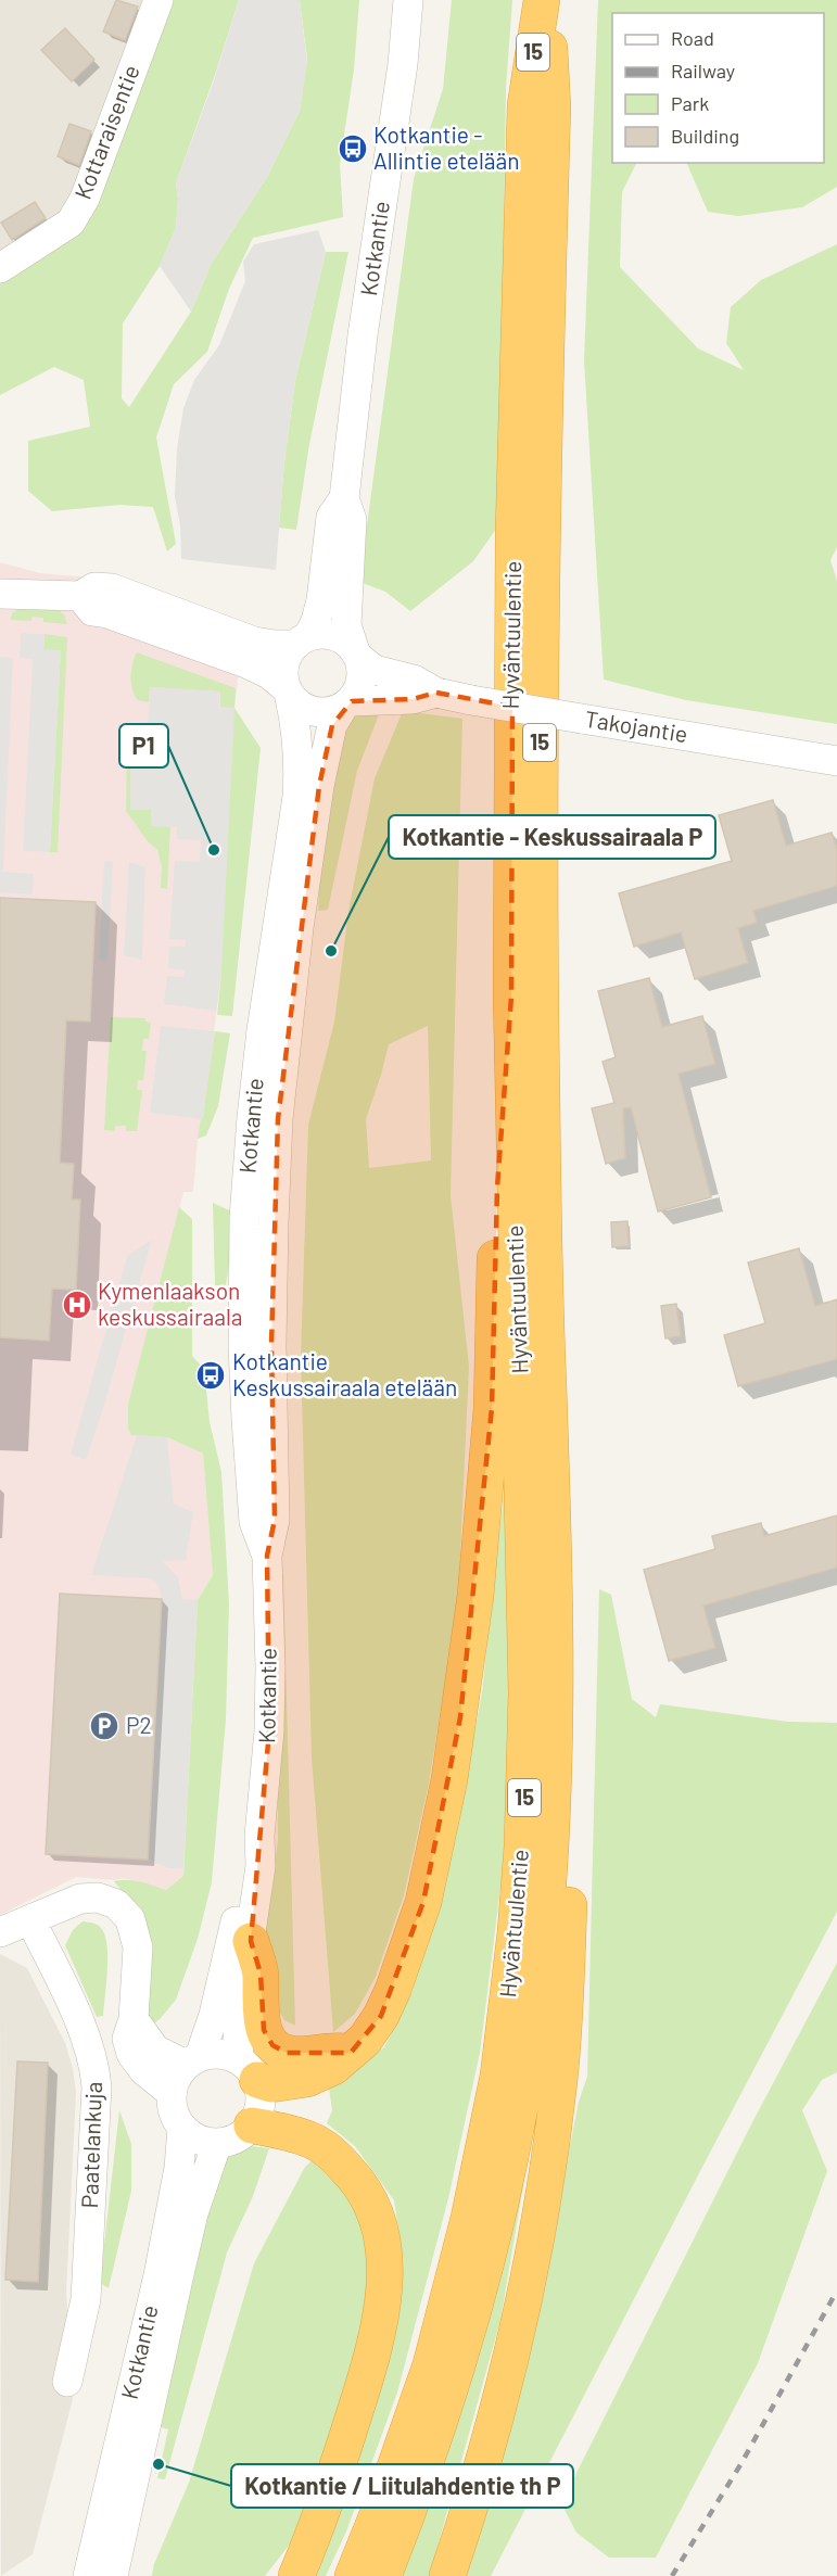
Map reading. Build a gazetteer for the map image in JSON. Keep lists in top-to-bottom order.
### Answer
{
  "streets": {
    "highway": ["15", "Hyväntuulentie"],
    "street": [
      "Kottaraisentie",
      "Kotkantie",
      "Takojantie",
      "Paatelankuja"
    ]
  },
  "crossings": [
    ["Kotkantie", "Takojantie"]
  ],
  "places": {
    "bus stop": ["Kotkantie - Allintie etelään", "Kotkantie Keskussairaala etelään"],
    "other": ["P1", "Kotkantie - Keskussairaala P", "Kotkantie / Liitulahdentie th P"],
    "hospital": ["Kymenlaakson keskussairaala"],
    "parking": ["P2"]
  },
  "legend": [
    "Road",
    "Railway",
    "Park",
    "Building"
  ]
}
